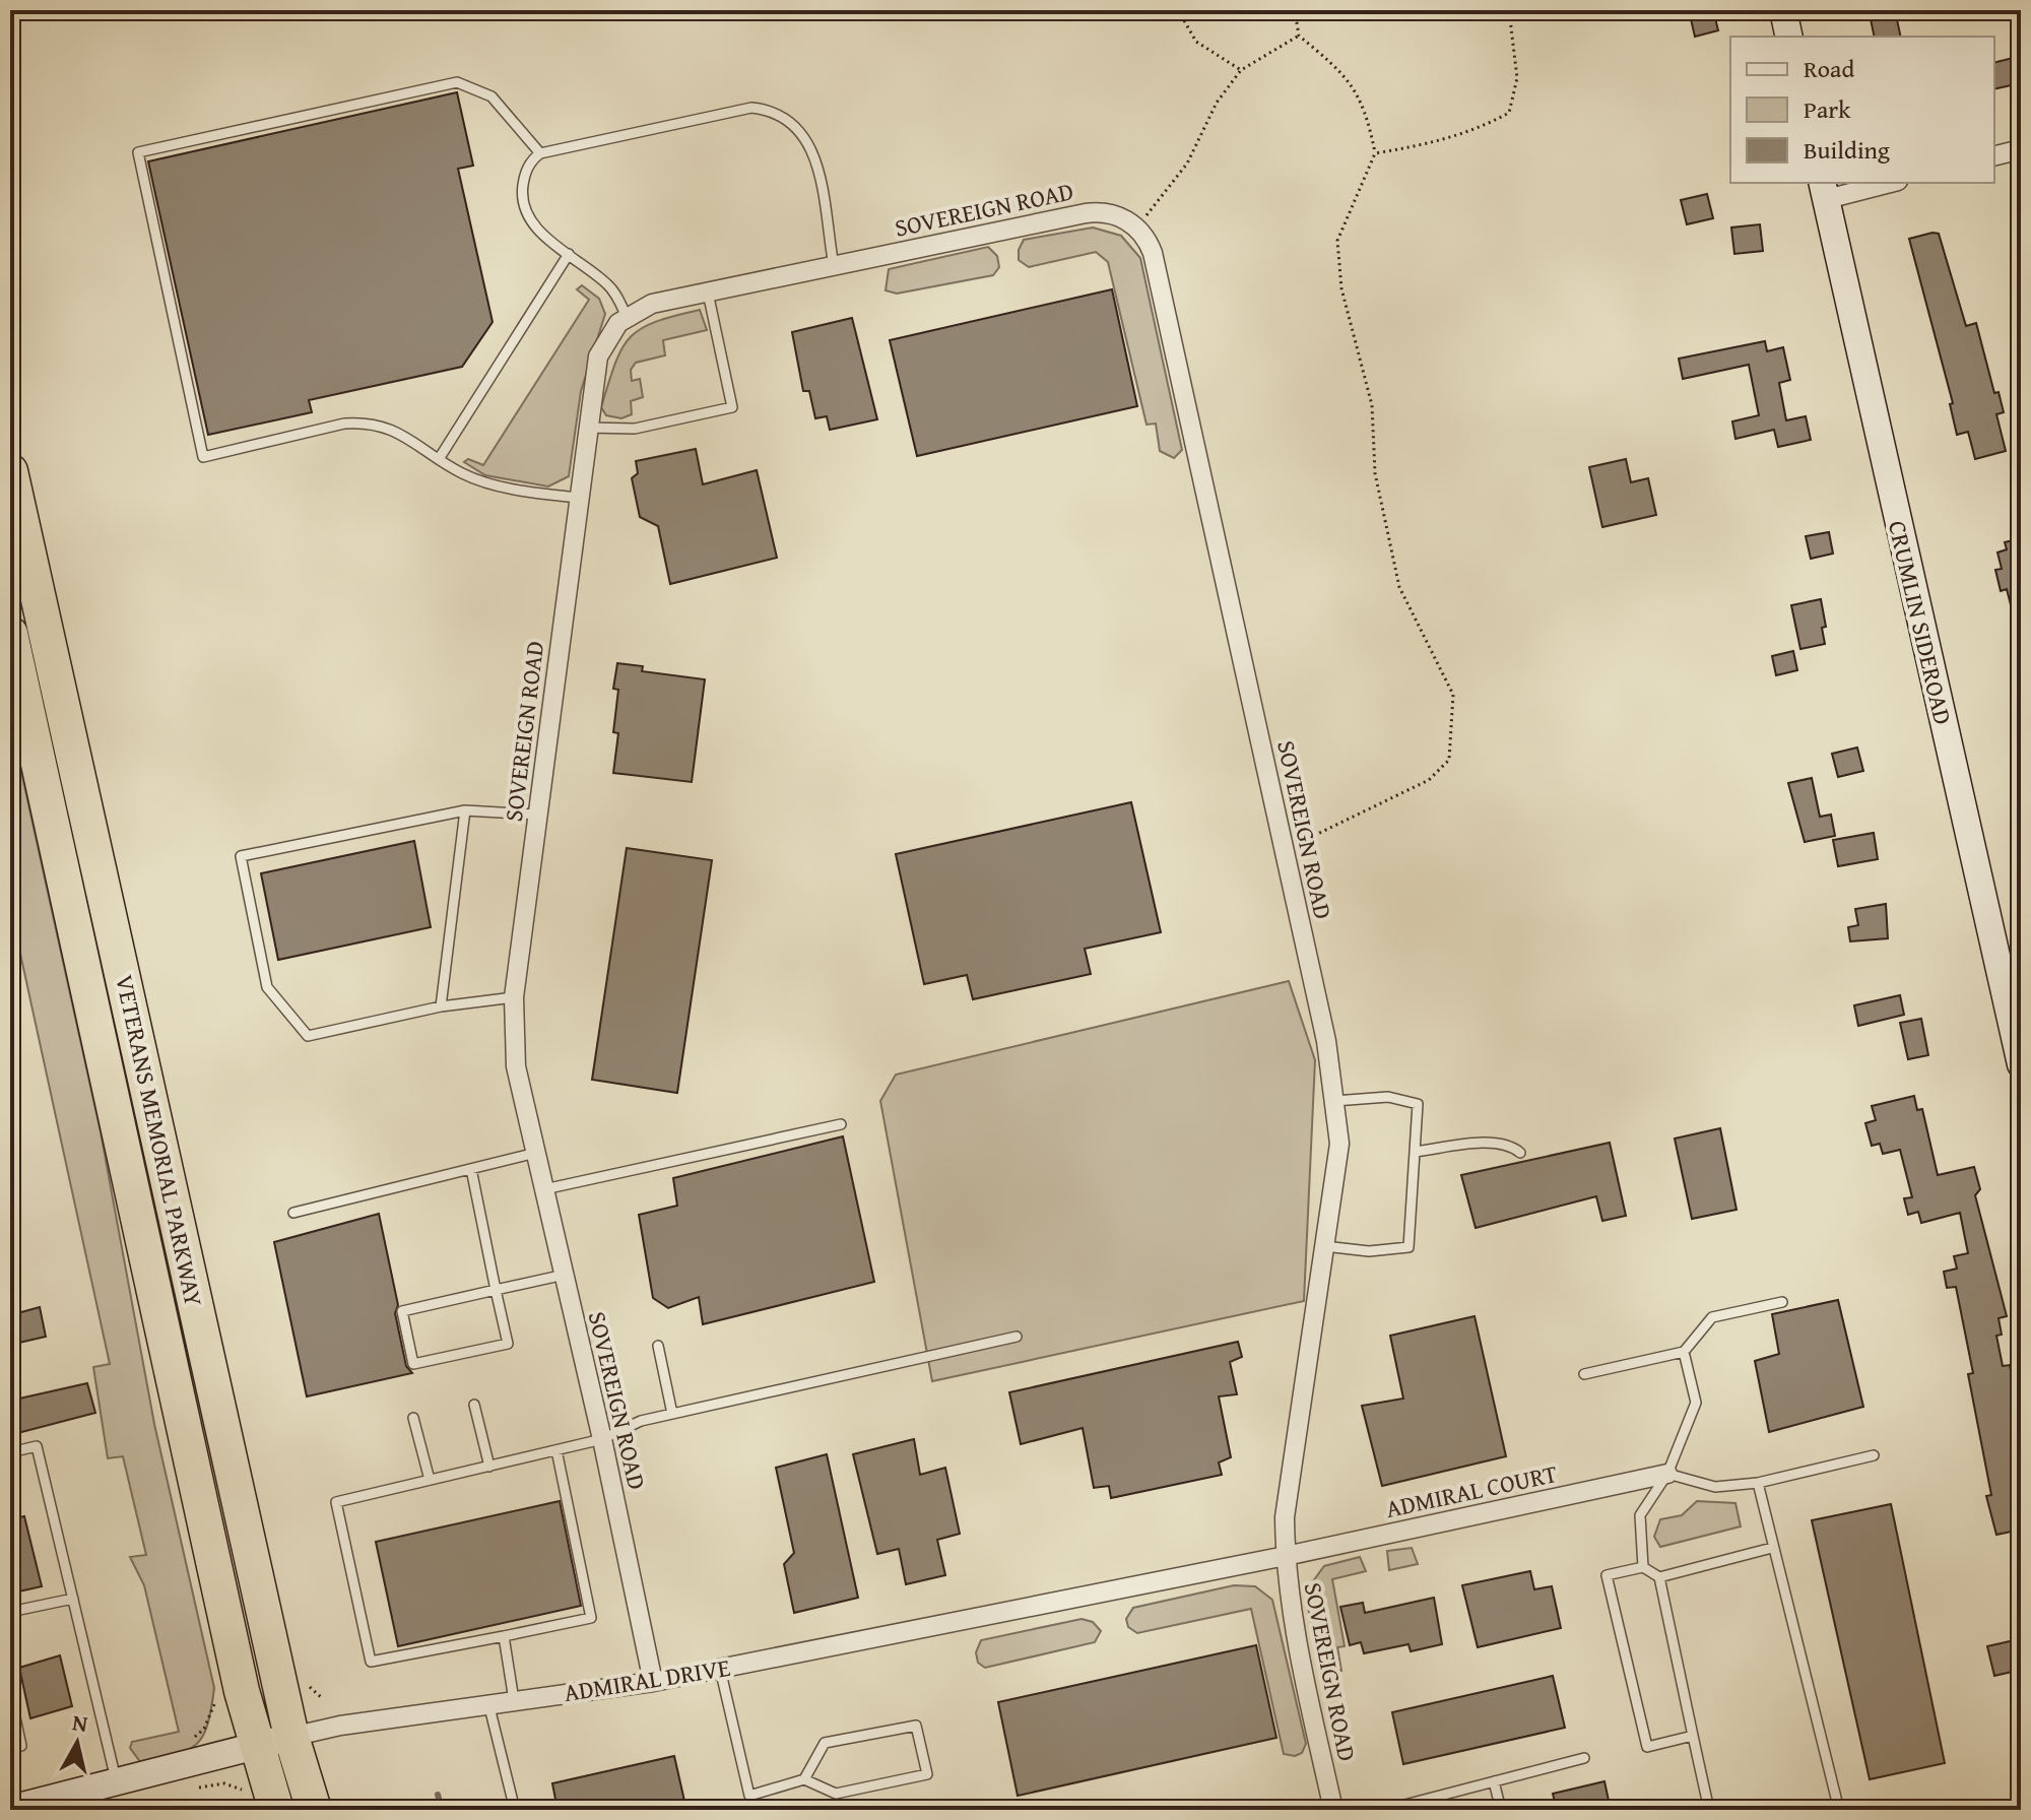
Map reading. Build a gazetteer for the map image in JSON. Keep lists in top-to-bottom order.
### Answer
{
  "streets": {
    "highway": ["VETERANS MEMORIAL PARKWAY"],
    "street": [
      "SOVEREIGN ROAD",
      "CRUMLIN SIDEROAD",
      "ADMIRAL COURT",
      "ADMIRAL DRIVE"
    ]
  },
  "crossings": [
    ["SOVEREIGN ROAD", "ADMIRAL COURT"],
    ["SOVEREIGN ROAD", "ADMIRAL DRIVE"],
    ["VETERANS MEMORIAL PARKWAY", "ADMIRAL DRIVE"],
    ["ADMIRAL COURT", "ADMIRAL DRIVE"]
  ],
  "legend": ["Road", "Park", "Building"],
  "north": "top"
}
